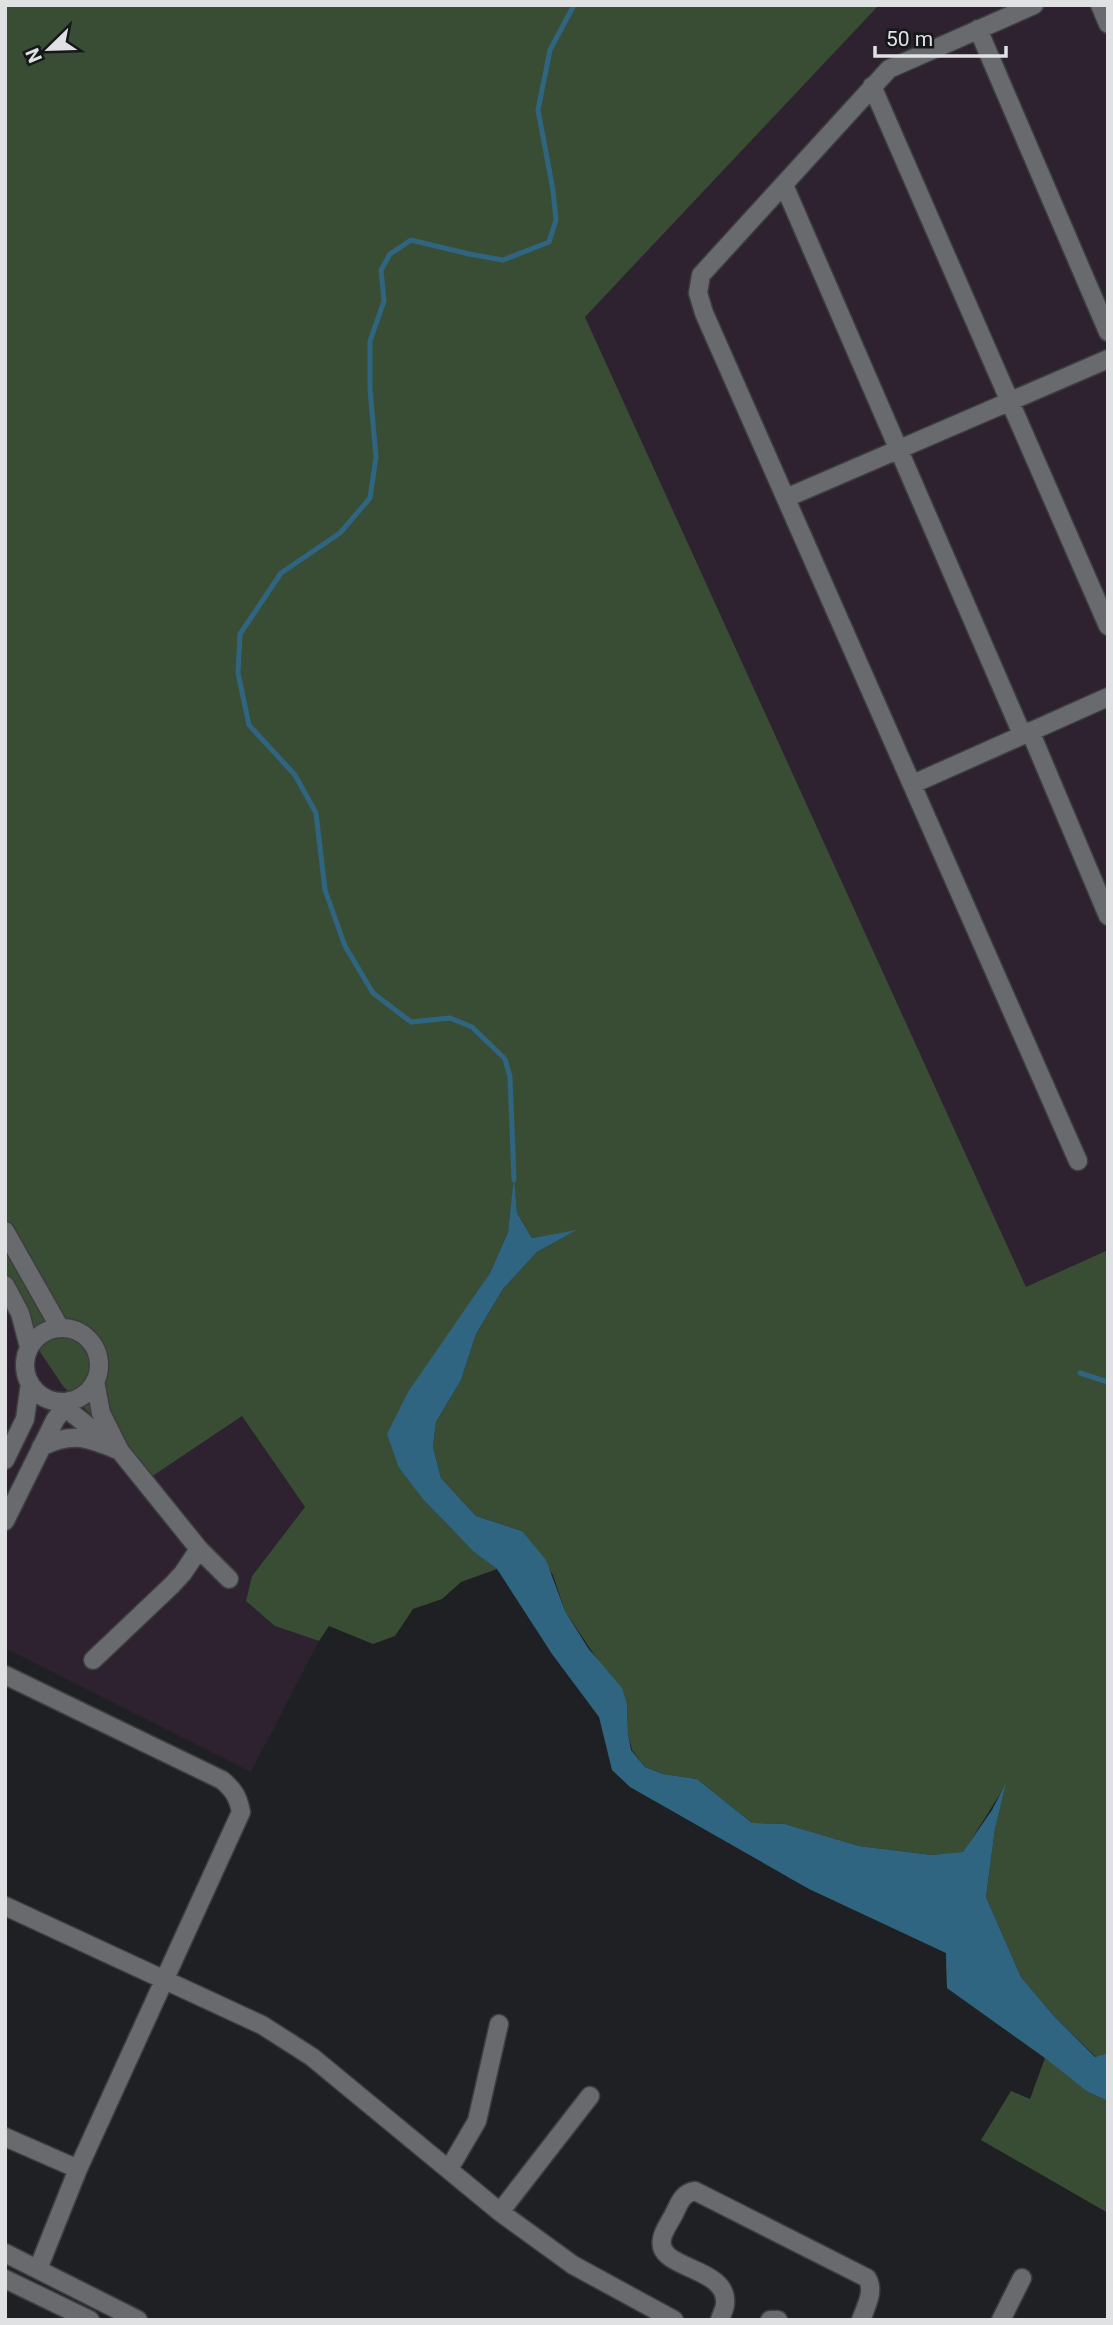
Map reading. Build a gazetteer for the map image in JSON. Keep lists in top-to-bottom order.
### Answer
{
  "scale_bar": "50 m",
  "north": "bottom left"
}
